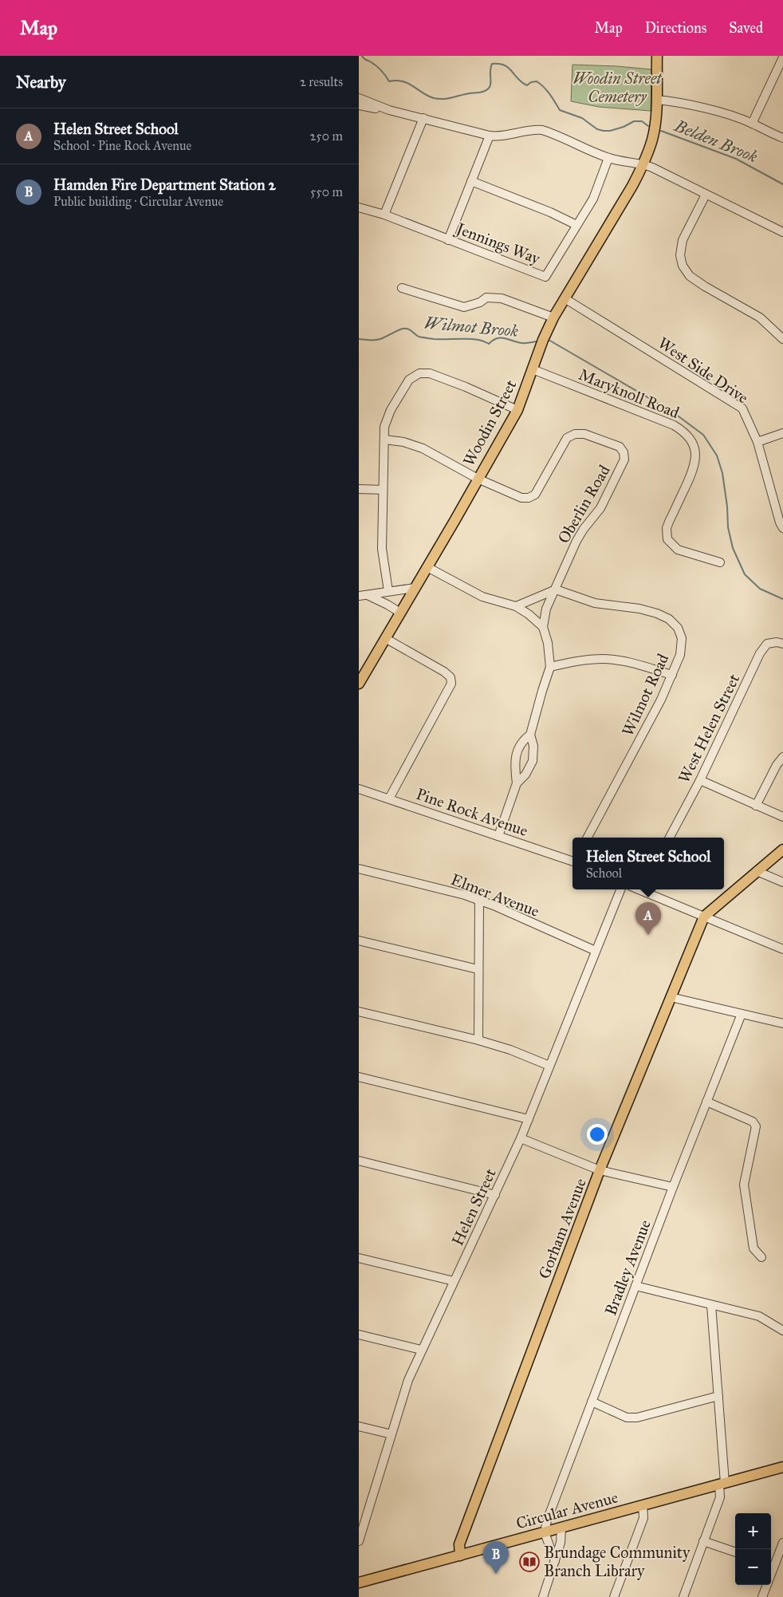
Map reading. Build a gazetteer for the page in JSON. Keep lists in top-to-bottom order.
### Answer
{
  "streets": {
    "main road": ["Woodin Street", "Gorham Avenue", "Circular Avenue"],
    "street": [
      "Jennings Way",
      "West Side Drive",
      "Maryknoll Road",
      "Oberlin Road",
      "Wilmot Road",
      "West Helen Street",
      "Pine Rock Avenue",
      "Elmer Avenue",
      "Helen Street",
      "Bradley Avenue"
    ]
  },
  "crossings": [
    ["West Side Drive", "Woodin Street"],
    ["Maryknoll Road", "Woodin Street"],
    ["Woodin Street", "Oberlin Road"],
    ["Oberlin Road", "Wilmot Road"],
    ["Oberlin Road", "Pine Rock Avenue"],
    ["Elmer Avenue", "Helen Street"],
    ["Gorham Avenue", "Circular Avenue"],
    ["Bradley Avenue", "Circular Avenue"]
  ],
  "water": ["Belden Brook", "Wilmot Brook"],
  "parks": ["Woodin Street Cemetery"],
  "places": {
    "library": ["Brundage Community Branch Library"]
  },
  "page": {
    "header": "Map",
    "nav": ["Map", "Directions", "Saved"],
    "heading": ["Nearby", "2 results"],
    "list": [
      {
        "mark": "A",
        "name": "Helen Street School",
        "note": "School · Pine Rock Avenue",
        "value": "250 m"
      },
      {
        "mark": "B",
        "name": "Hamden Fire Department Station 2",
        "note": "Public building · Circular Avenue",
        "value": "550 m"
      }
    ],
    "popup": ["Helen Street School", "School"],
    "pins": ["A", "B"],
    "map_buttons": ["+", "−"]
  }
}
